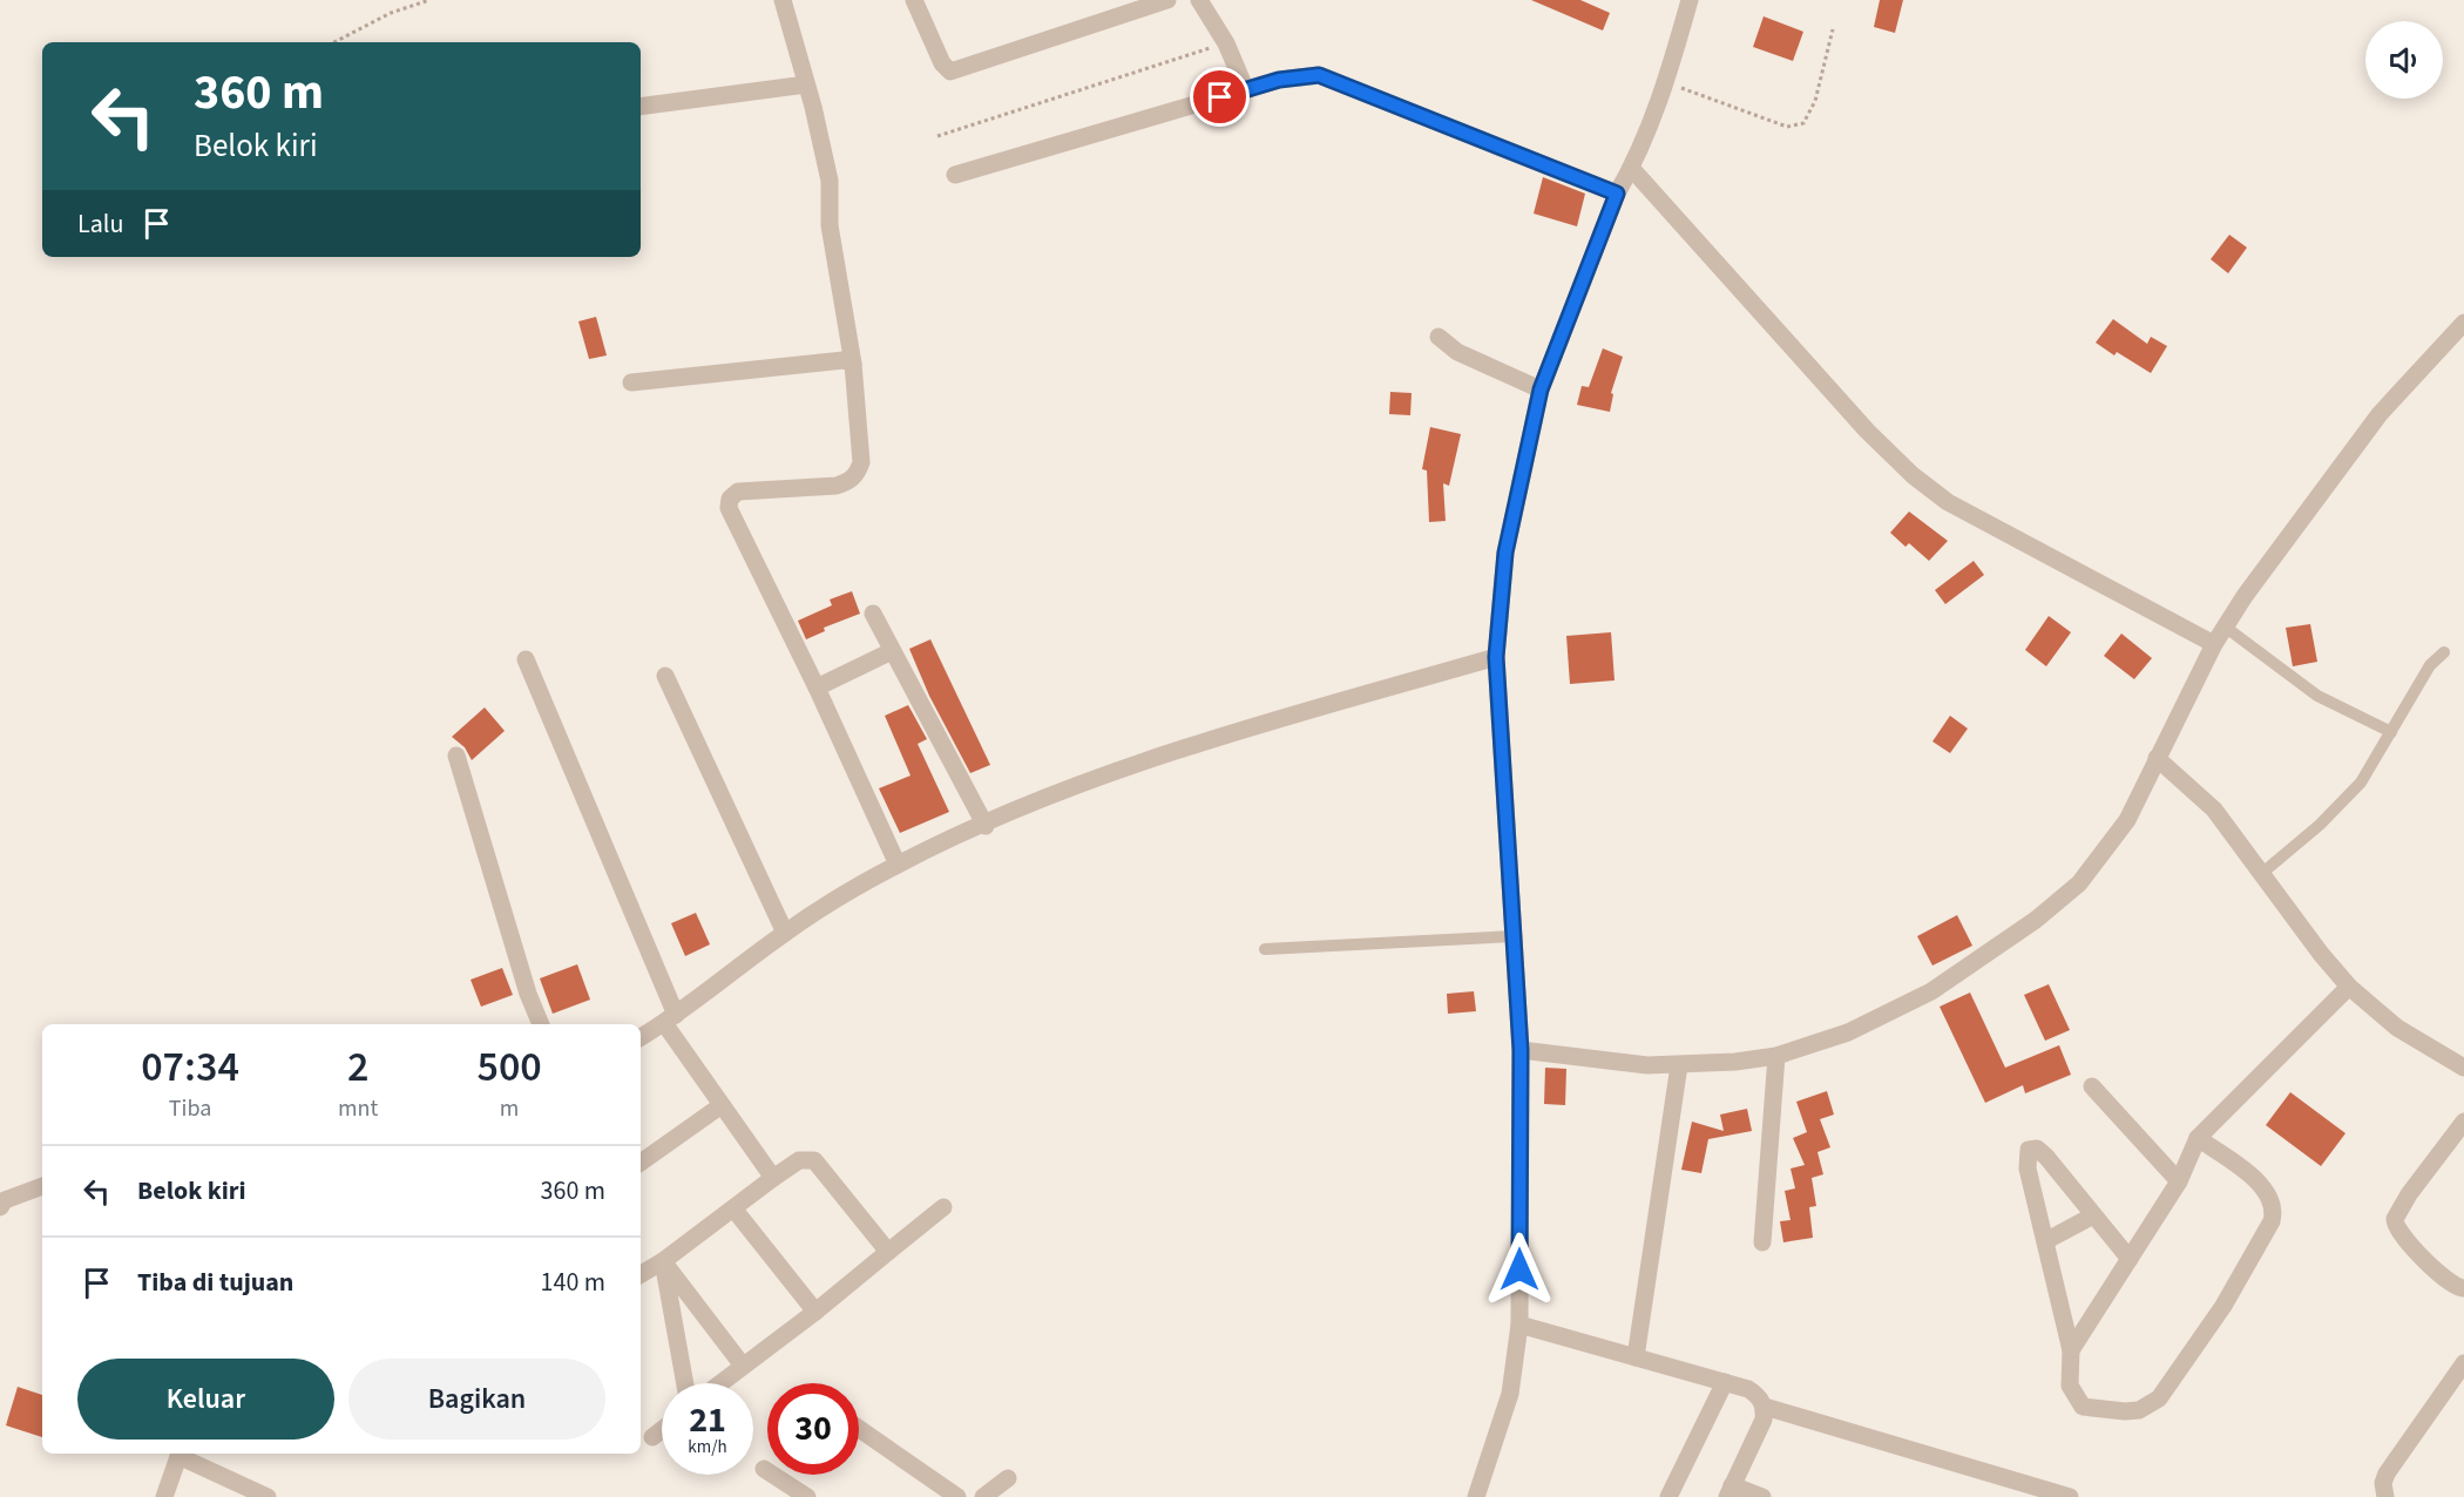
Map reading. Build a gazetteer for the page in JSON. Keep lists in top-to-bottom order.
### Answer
{
  "page": {
    "turn": ["360 m", "Belok kiri"],
    "then": "Lalu",
    "eta": [
      "07:34",
      "Tiba",
      "2",
      "mnt",
      "500",
      "m"
    ],
    "list": [
      {
        "name": "Belok kiri",
        "value": "360 m"
      },
      {
        "name": "Tiba di tujuan",
        "value": "140 m"
      }
    ],
    "buttons": ["Keluar", "Bagikan"],
    "speed": "21 km/h",
    "limit": "30"
  }
}
